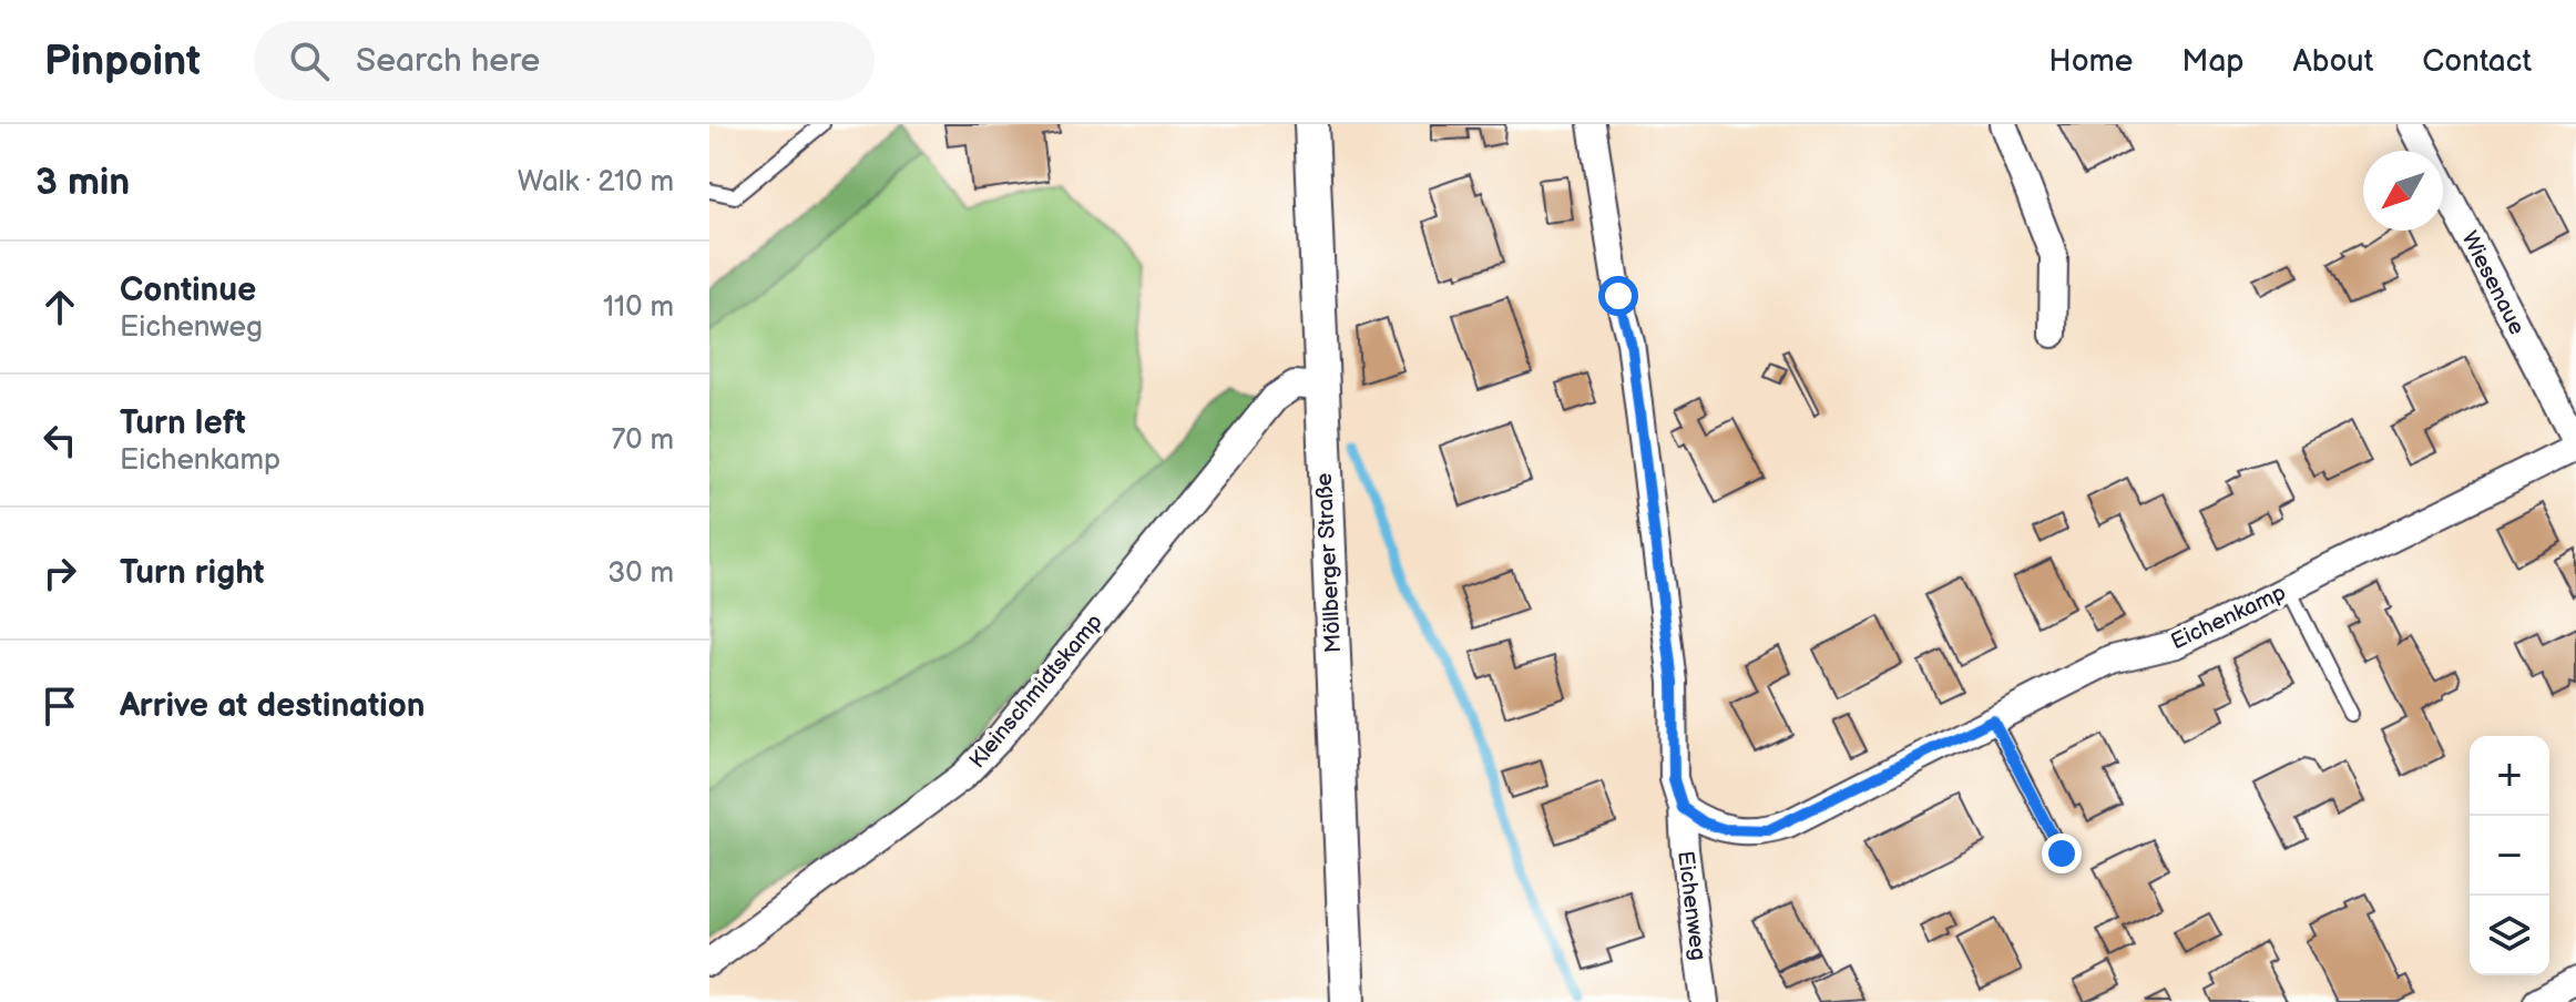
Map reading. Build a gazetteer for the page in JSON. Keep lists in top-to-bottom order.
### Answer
{
  "streets": {
    "street": [
      "Wiesenaue",
      "Möllberger Straße",
      "Eichenkamp",
      "Kleinschmidtskamp",
      "Eichenweg"
    ]
  },
  "crossings": [
    ["Wiesenaue", "Eichenkamp"],
    ["Möllberger Straße", "Kleinschmidtskamp"],
    ["Eichenkamp", "Eichenweg"]
  ],
  "north": "bottom left",
  "page": {
    "header": "Pinpoint",
    "search": "Search here",
    "nav": [
      "Home",
      "Map",
      "About",
      "Contact"
    ],
    "heading": ["3 min", "Walk · 210 m"],
    "list": [
      ["Continue", "Eichenweg", "110 m"],
      ["Turn left", "Eichenkamp", "70 m"],
      ["Turn right", "30 m"],
      "Arrive at destination"
    ],
    "map_buttons": ["+", "−"]
  }
}
